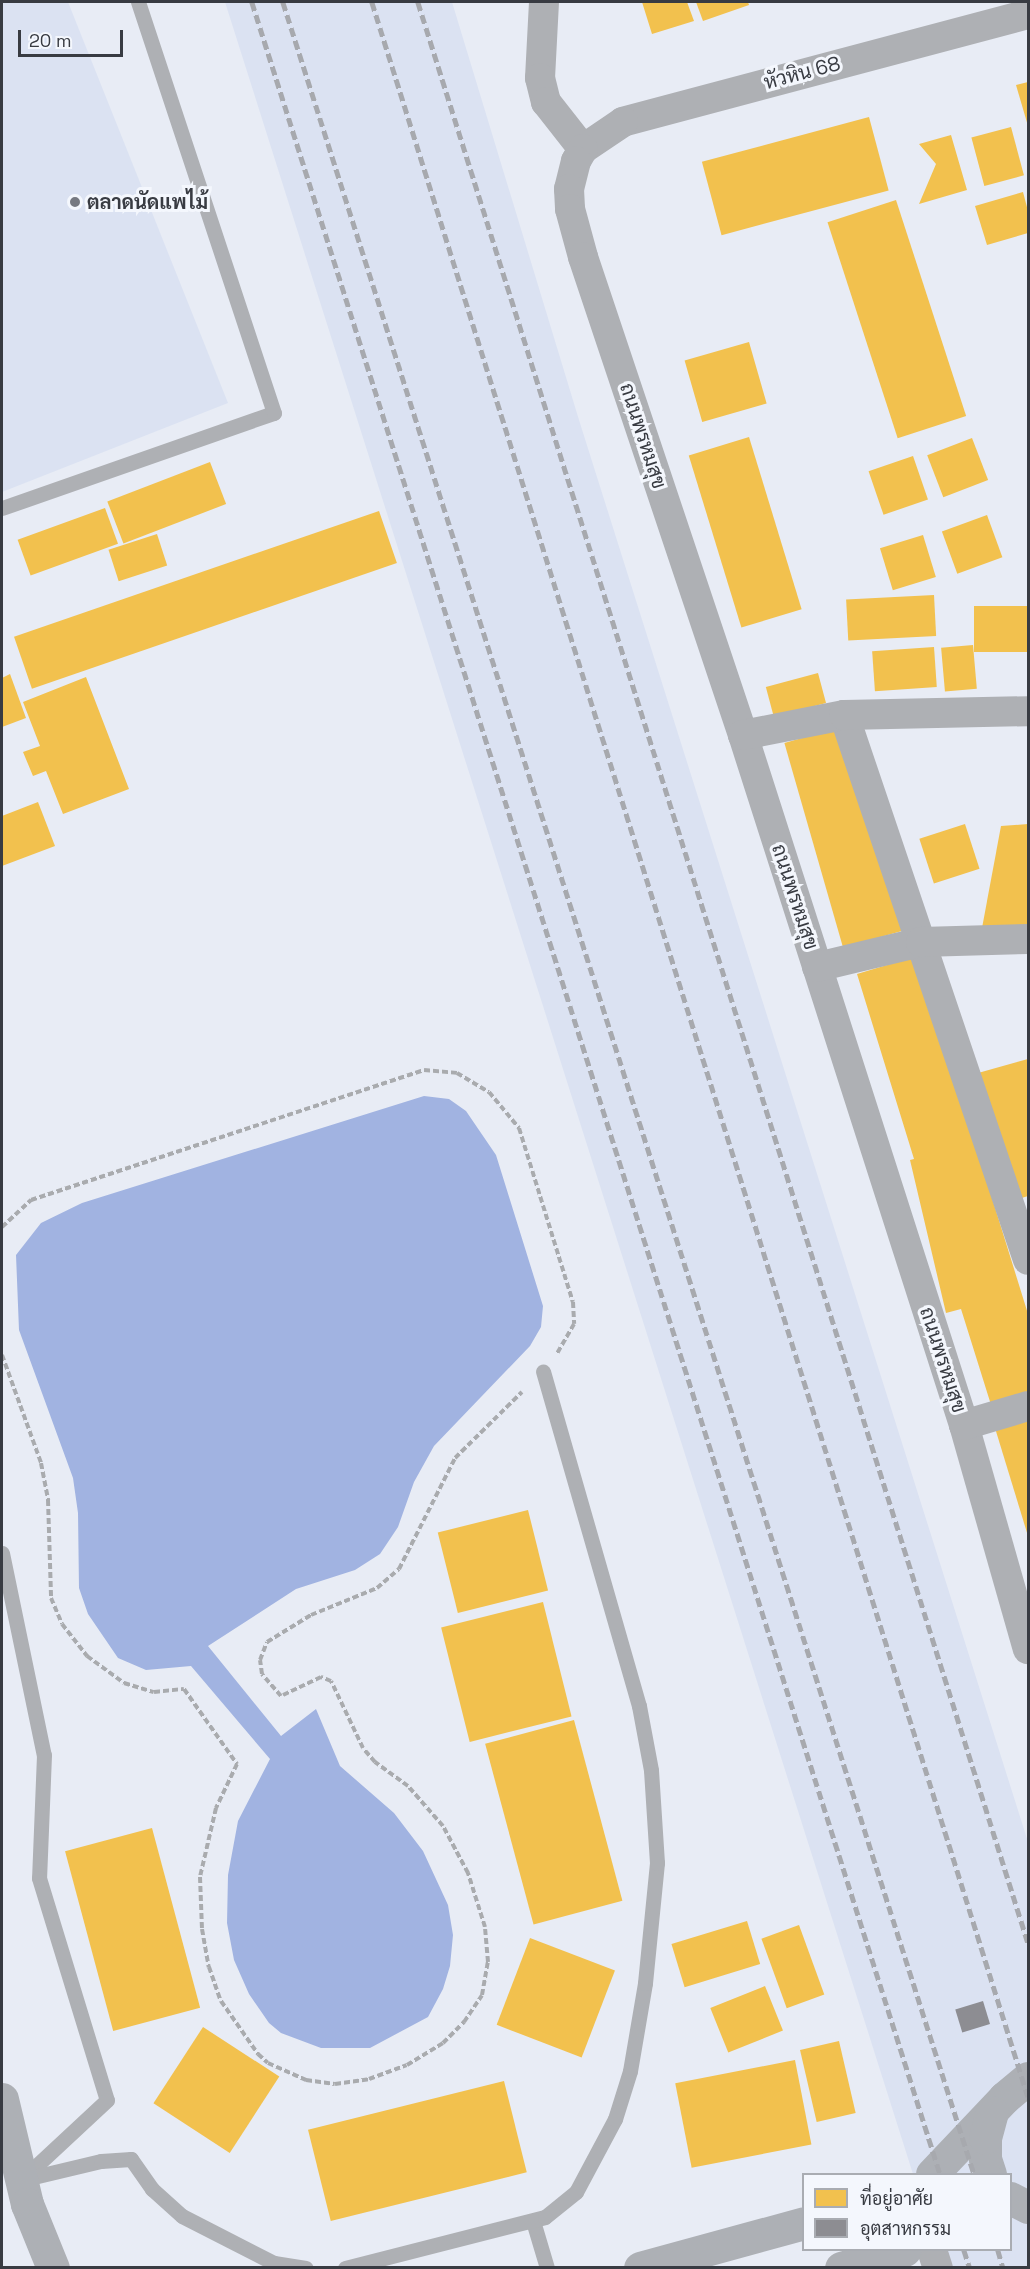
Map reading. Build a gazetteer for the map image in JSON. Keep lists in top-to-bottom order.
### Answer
{
  "streets": {
    "street": ["หัวหิน 68", "ถนนพรหมสุข"]
  },
  "crossings": [
    ["หัวหิน 68", "ถนนพรหมสุข"]
  ],
  "places": ["ตลาดนัดแพไม้"],
  "legend": ["ที่อยู่อาศัย", "อุตสาหกรรม"],
  "scale_bar": "20 m"
}
